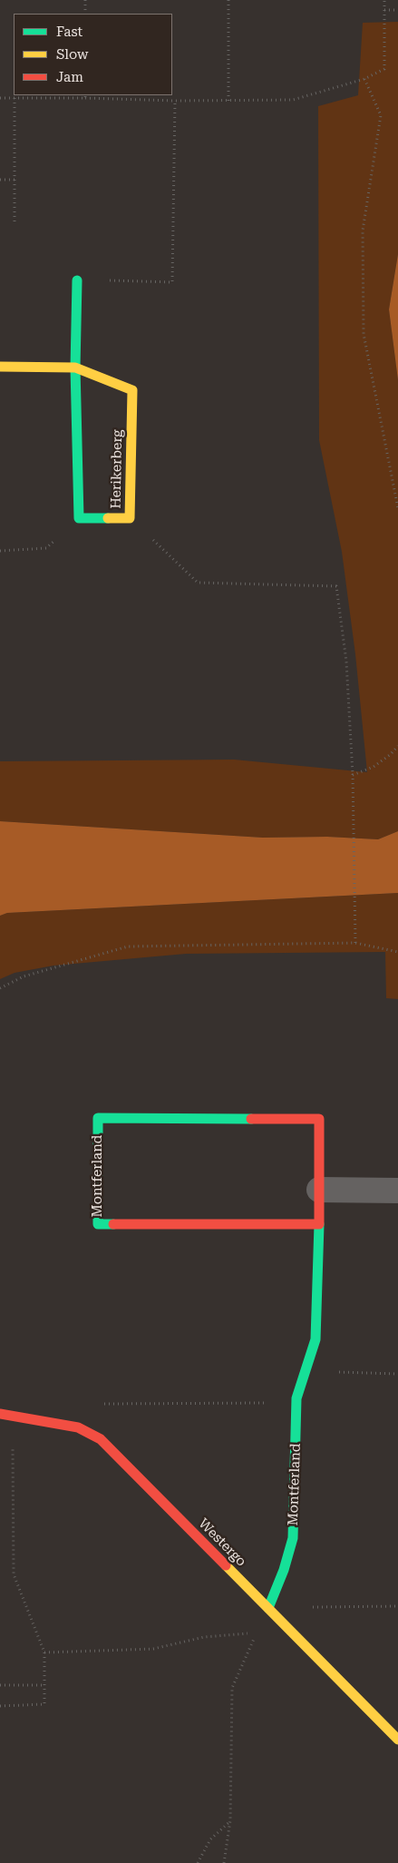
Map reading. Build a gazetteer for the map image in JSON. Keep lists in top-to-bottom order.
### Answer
{
  "streets": {
    "street": ["Herikerberg", "Montferland", "Westergo"]
  },
  "crossings": [
    ["Montferland", "Westergo"]
  ],
  "legend": ["Fast", "Slow", "Jam"]
}
